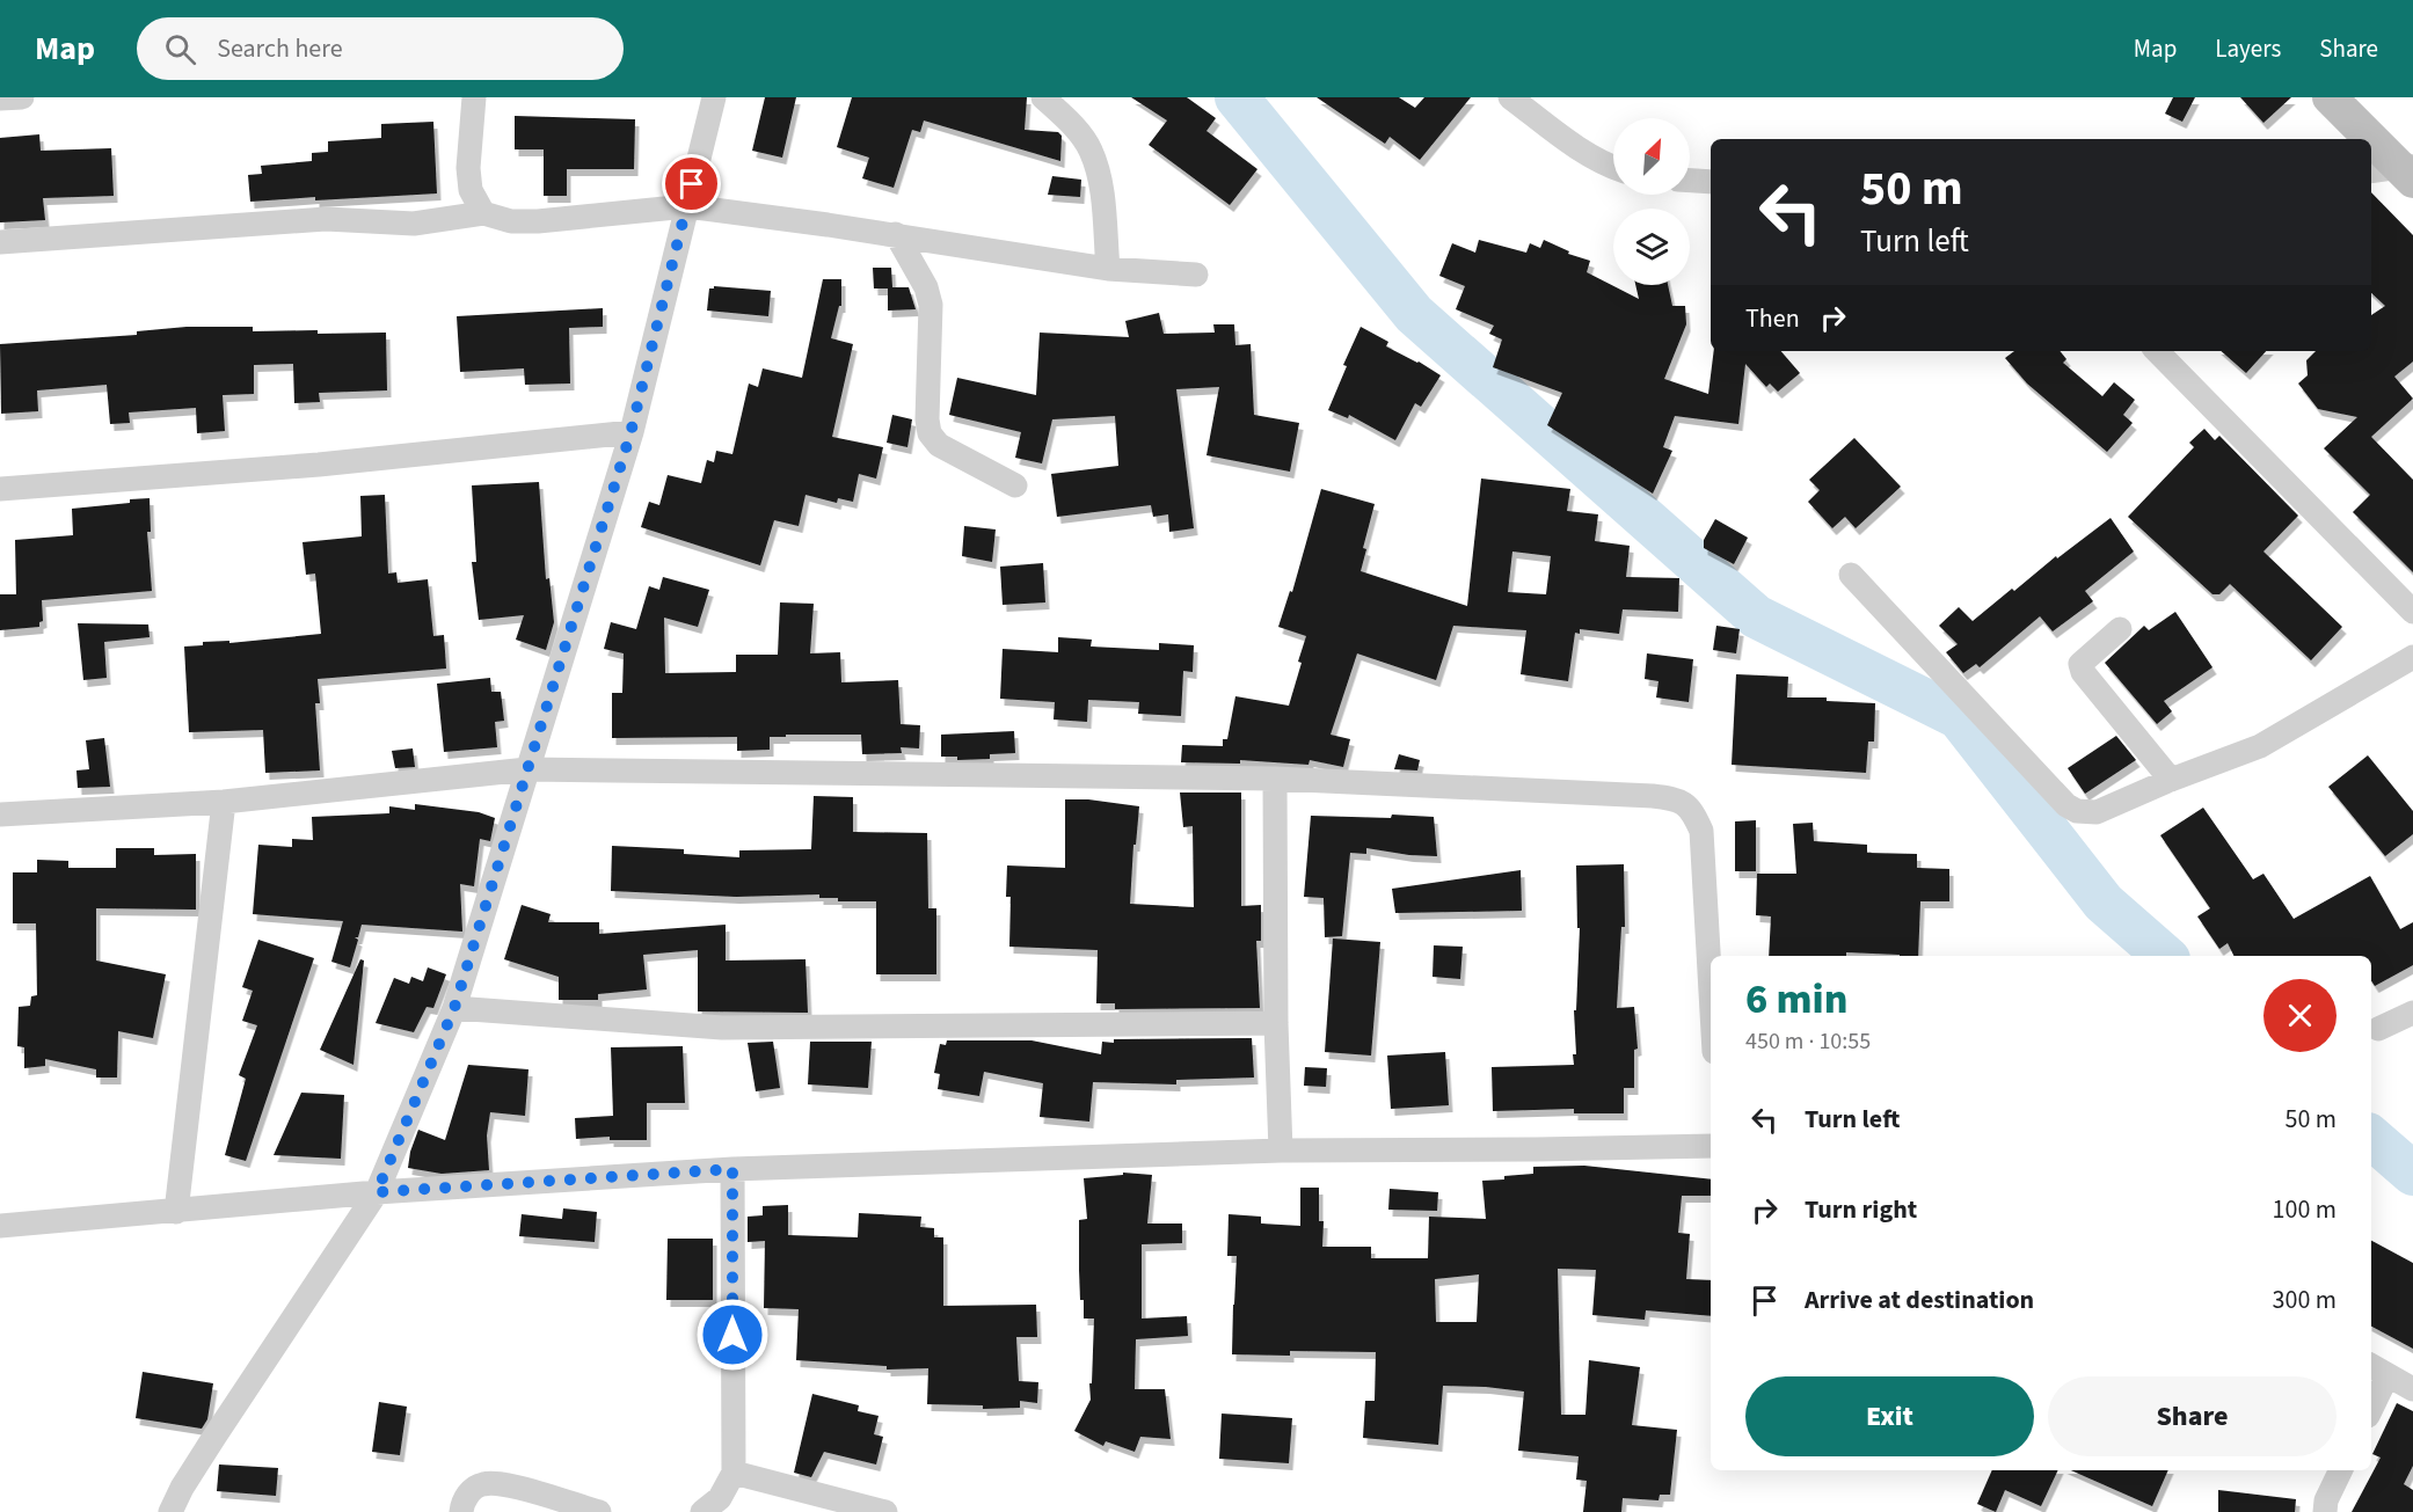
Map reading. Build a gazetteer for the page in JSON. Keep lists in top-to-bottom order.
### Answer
{
  "north": "top right",
  "page": {
    "header": "Map",
    "search": "Search here",
    "nav": ["Map", "Layers", "Share"],
    "turn": ["50 m", "Turn left"],
    "then": "Then",
    "heading": ["6 min", "450 m · 10:55"],
    "list": [
      {
        "name": "Turn left",
        "value": "50 m"
      },
      {
        "name": "Turn right",
        "value": "100 m"
      },
      {
        "name": "Arrive at destination",
        "value": "300 m"
      }
    ],
    "buttons": ["Exit", "Share"]
  }
}
